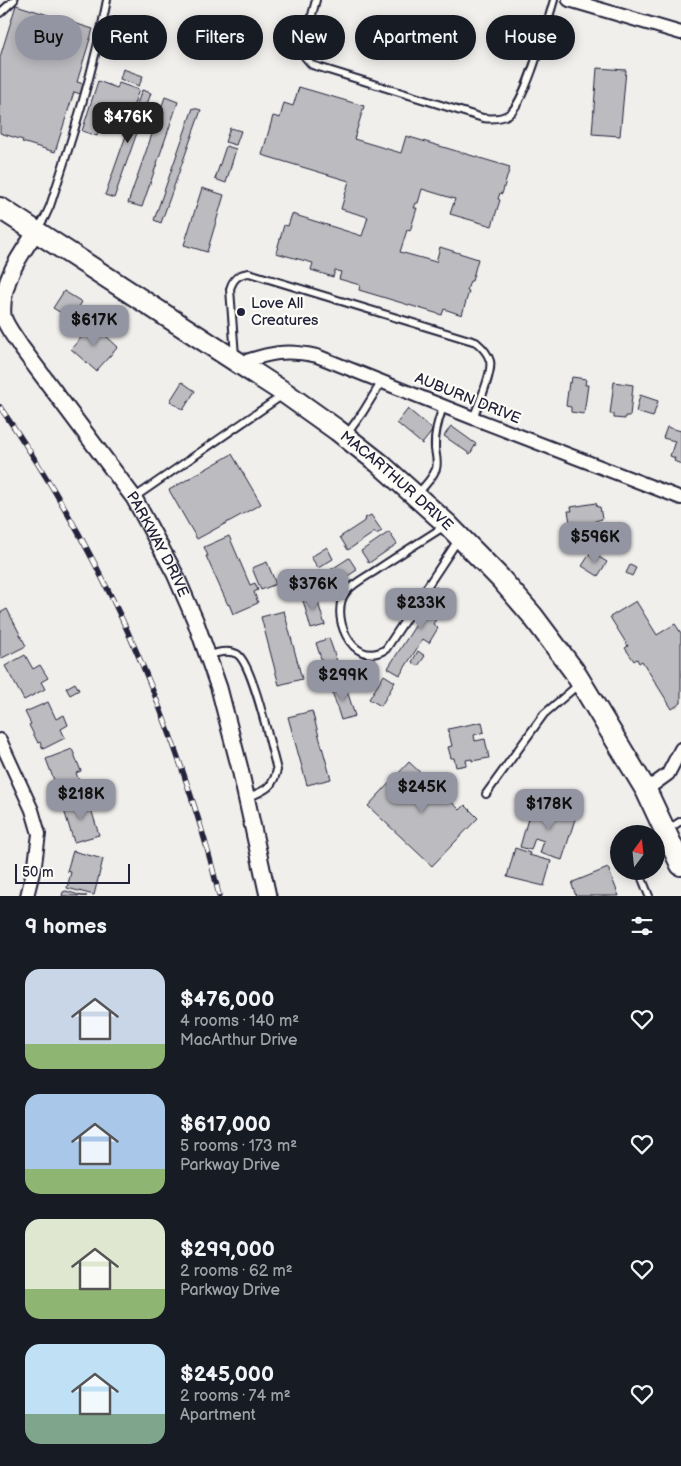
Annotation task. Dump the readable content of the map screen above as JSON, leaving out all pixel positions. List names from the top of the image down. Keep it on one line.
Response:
{"streets":{"main road":["MACARTHUR DRIVE"],"street":["AUBURN DRIVE","PARKWAY DRIVE"]},"crossings":[["AUBURN DRIVE","MACARTHUR DRIVE"],["MACARTHUR DRIVE","PARKWAY DRIVE"]],"places":["Love All Creatures"],"scale_bar":"50 m","north":"top","page":{"chip":["Buy","Rent","Filters","New","Apartment","House"],"price":["$476K","$617K","$596K","$376K","$233K","$299K","$245K","$218K","$178K"],"scale":"50 m","heading":"9 homes","list":[{"name":"$476,000","note":"4 rooms · 140 m² · MacArthur Drive"},{"name":"$617,000","note":"5 rooms · 173 m² · Parkway Drive"},{"name":"$299,000","note":"2 rooms · 62 m² · Parkway Drive"},{"name":"$245,000","note":"2 rooms · 74 m² · Apartment"}]}}
